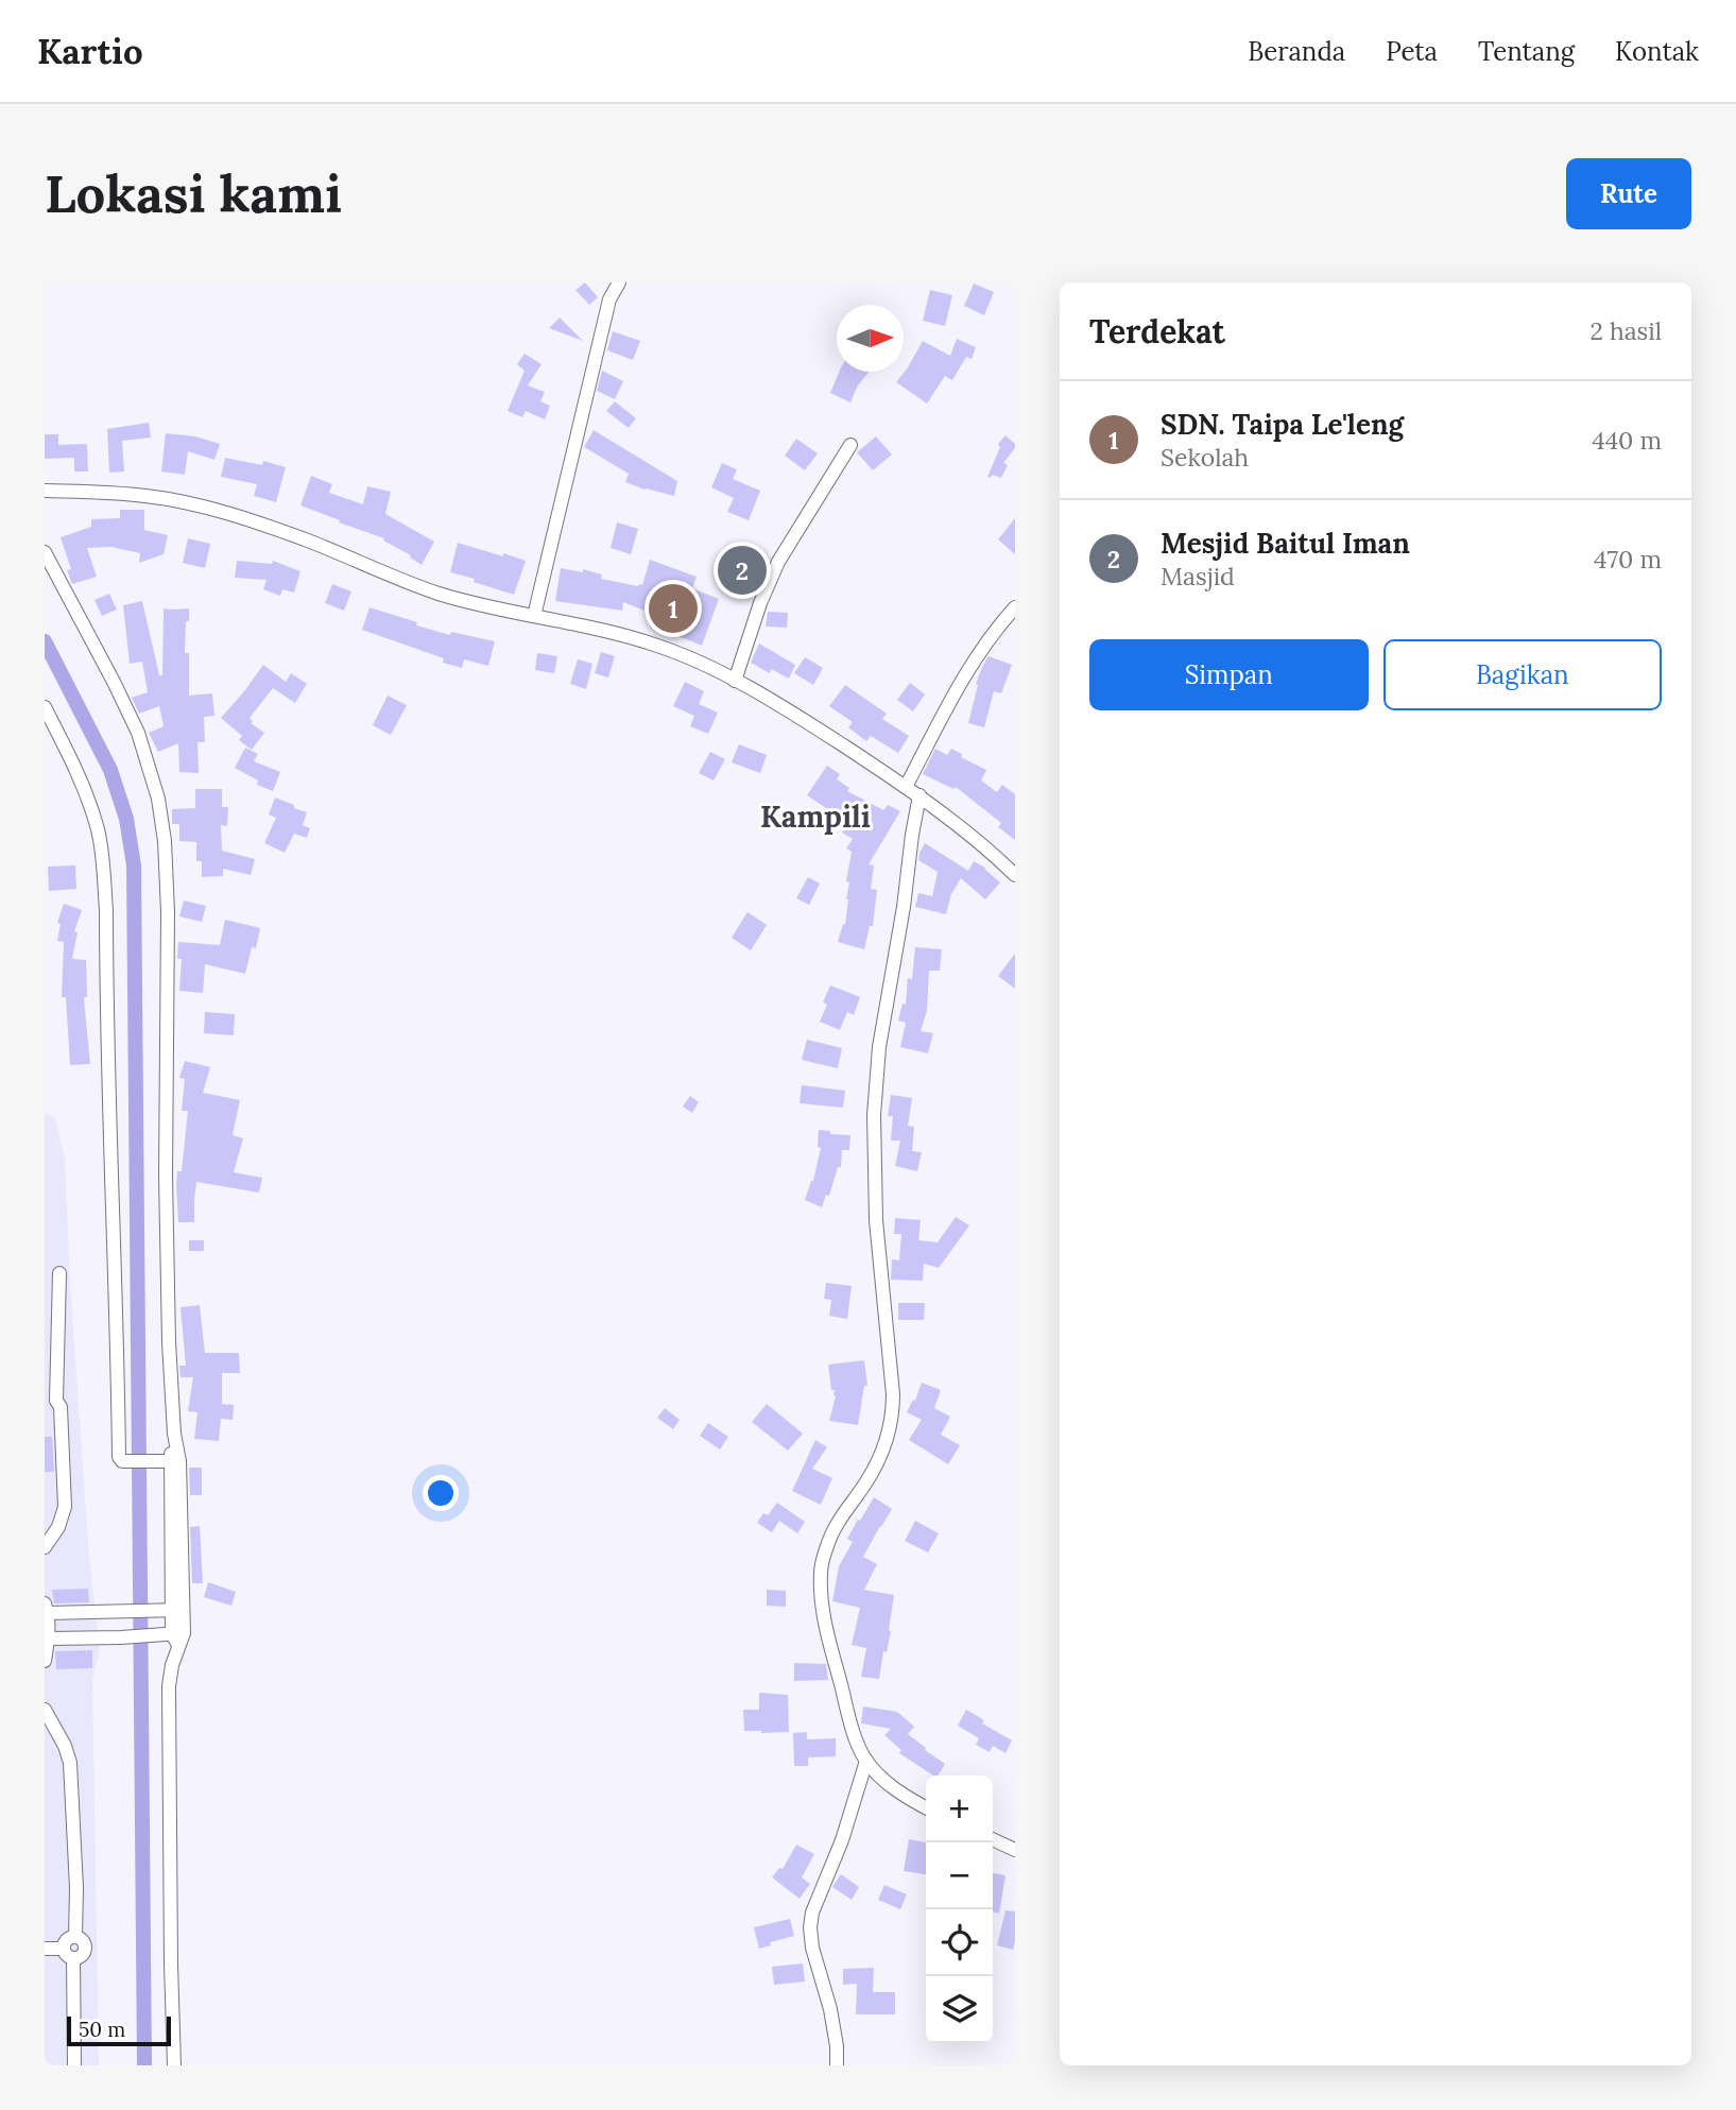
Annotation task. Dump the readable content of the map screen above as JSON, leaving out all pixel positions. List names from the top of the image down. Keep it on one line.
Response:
{"districts":["Kampili"],"scale_bar":"50 m","north":"right","page":{"header":"Kartio","nav":["Beranda","Peta","Tentang","Kontak"],"buttons":["Rute",["Simpan","Bagikan"]],"title":"Lokasi kami","heading":["Terdekat","2 hasil"],"list":[{"mark":"1","name":"SDN. Taipa Le'leng","note":"Sekolah","value":"440 m"},{"mark":"2","name":"Mesjid Baitul Iman","note":"Masjid","value":"470 m"}],"pins":["2","1"],"map_buttons":["+","−"],"scale":"50 m"}}
